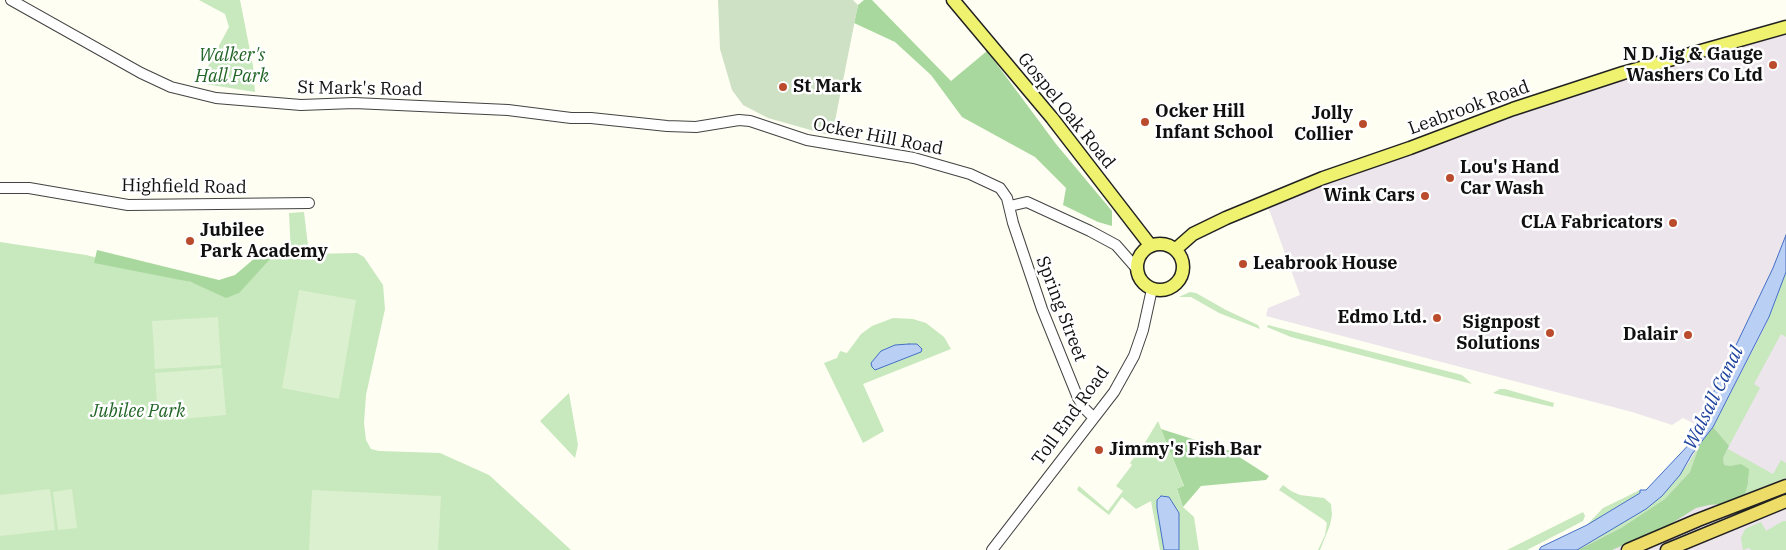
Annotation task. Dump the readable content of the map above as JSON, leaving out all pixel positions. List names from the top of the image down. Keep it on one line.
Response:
{"streets":{"main road":["Leabrook Road","Gospel Oak Road"],"street":["St Mark's Road","Ocker Hill Road","Highfield Road","Spring Street","Toll End Road"]},"crossings":[["St Mark's Road","Ocker Hill Road"],["Leabrook Road","Gospel Oak Road"],["Leabrook Road","Toll End Road"],["Gospel Oak Road","Toll End Road"],["Ocker Hill Road","Spring Street"],["Spring Street","Toll End Road"]],"water":["Walsall Canal"],"parks":["Walker's Hall Park","Jubilee Park"],"places":["N D Jig & Gauge Washers Co Ltd","St Mark","Ocker Hill Infant School","Jolly Collier","Lou's Hand Car Wash","Wink Cars","CLA Fabricators","Jubilee Park Academy","Leabrook House","Edmo Ltd.","Signpost Solutions","Dalair","Jimmy's Fish Bar"]}
